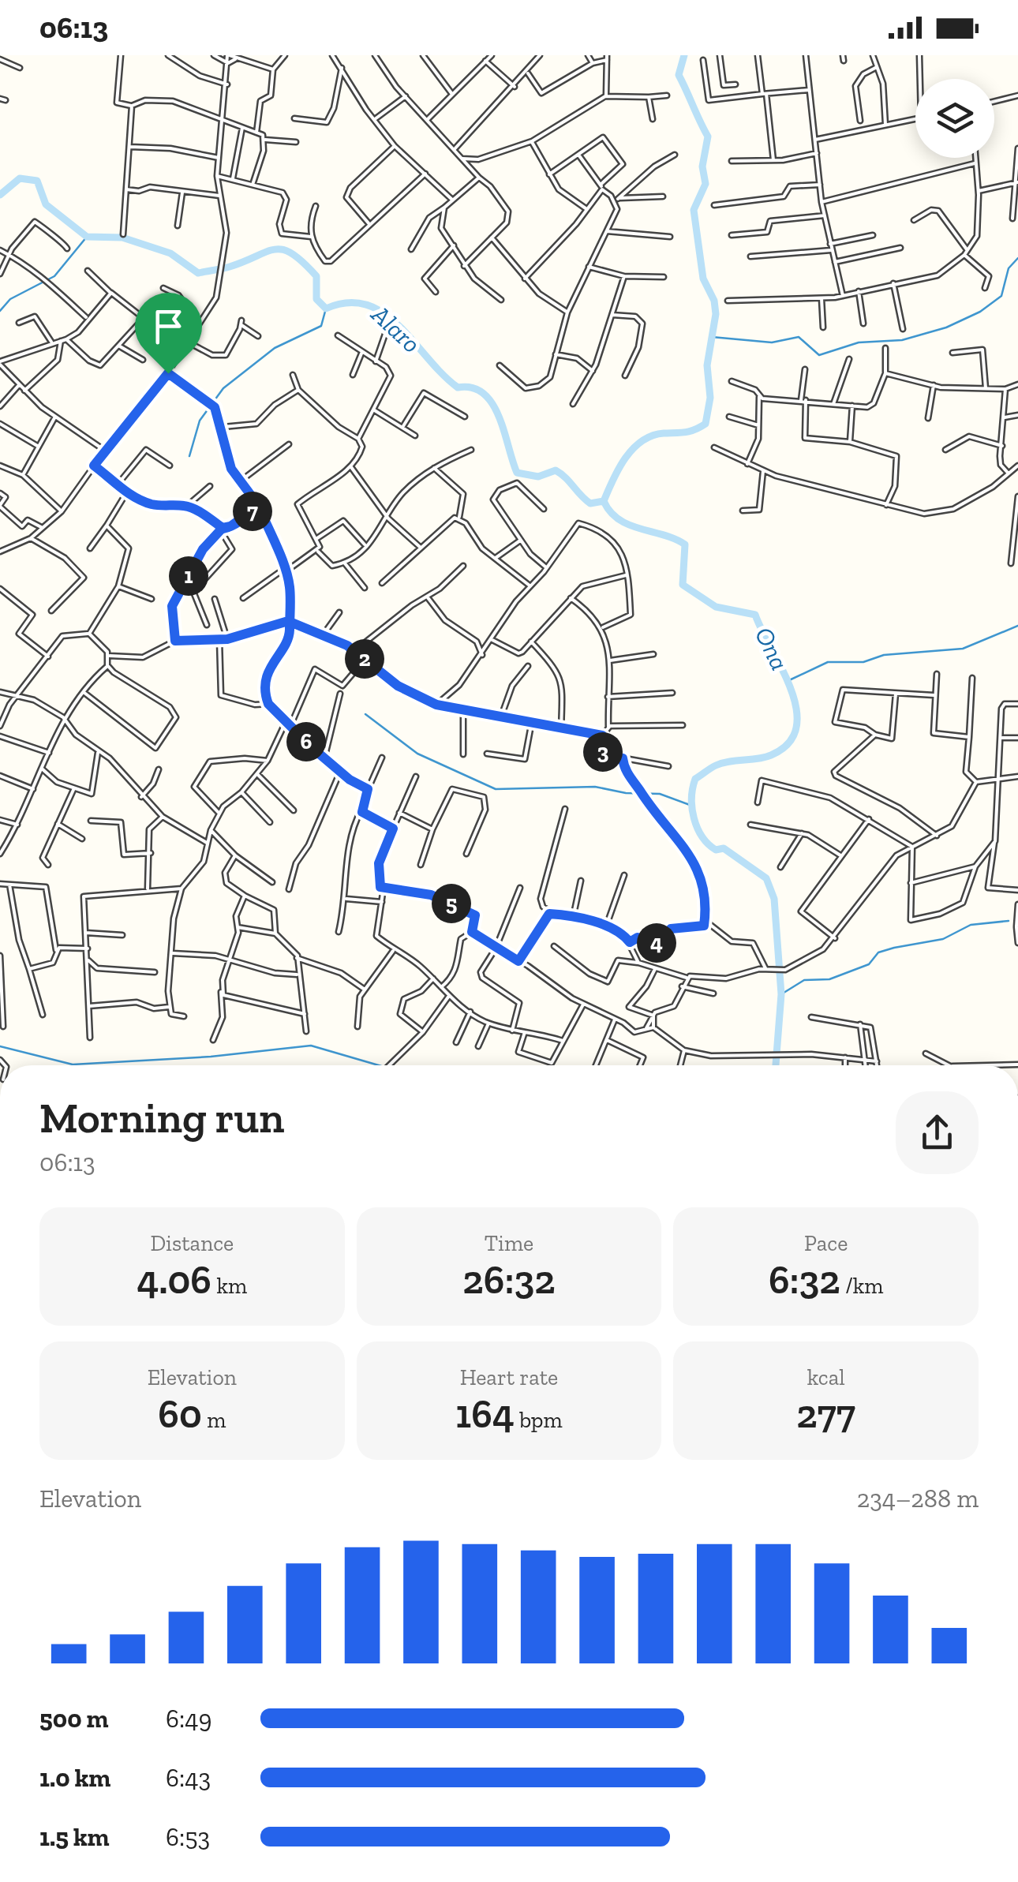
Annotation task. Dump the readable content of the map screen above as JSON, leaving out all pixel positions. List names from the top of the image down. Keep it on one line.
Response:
{"water":["Alaro","Ona"],"page":{"status":"06:13","pins":["7","1","2","6","3","5","4"],"heading":["Morning run","06:13"],"stats":[["Distance","4.06 km"],["Time","26:32"],["Pace","6:32 /km"],["Elevation","60 m"],["Heart rate","164 bpm"],["kcal","277"]],"chart":["Elevation","234–288 m"],"list":[{"name":"500 m","note":"6:49"},{"name":"1.0 km","note":"6:43"},{"name":"1.5 km","note":"6:53"}]}}
